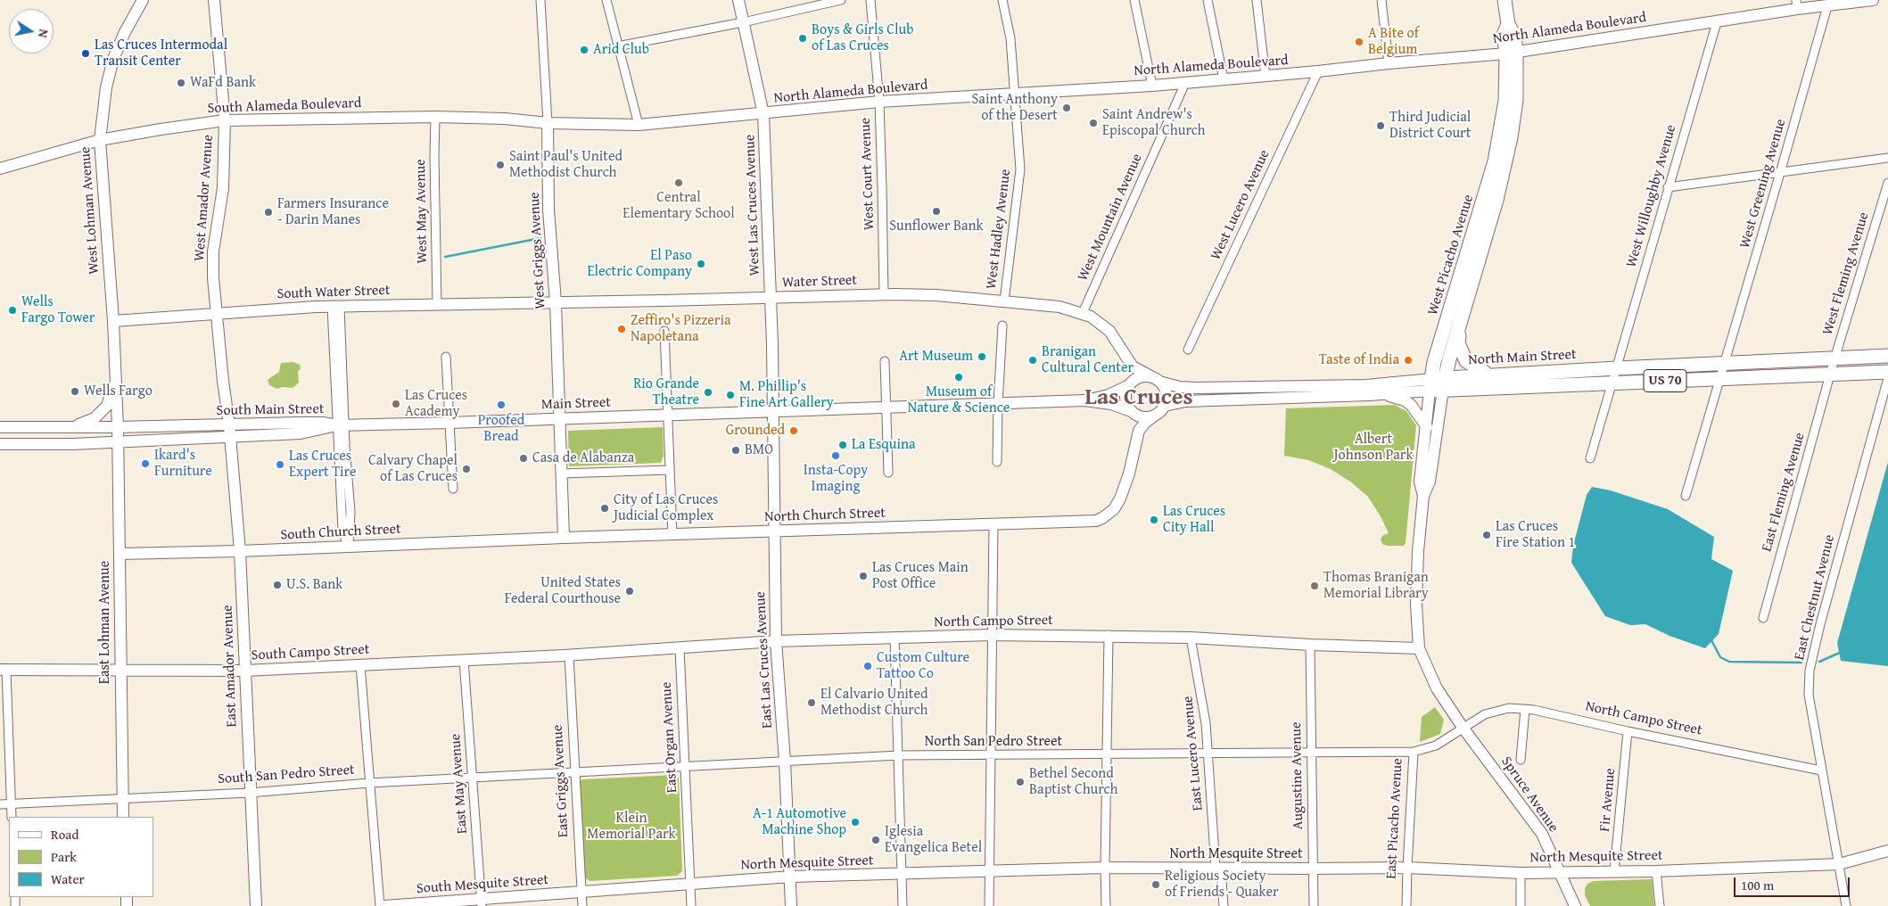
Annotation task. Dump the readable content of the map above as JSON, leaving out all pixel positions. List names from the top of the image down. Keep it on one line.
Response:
{"streets":{"main road":["West Picacho Avenue","North Main Street","US 70"],"street":["North Alameda Boulevard","South Alameda Boulevard","West Court Avenue","West Greening Avenue","West Willoughby Avenue","West Amador Avenue","West Las Cruces Avenue","West Lucero Avenue","West Lohman Avenue","West May Avenue","West Mountain Avenue","West Hadley Avenue","West Griggs Avenue","West Fleming Avenue","Water Street","South Water Street","Main Street","South Main Street","East Fleming Avenue","North Church Street","South Church Street","East Chestnut Avenue","North Campo Street","East Lohman Avenue","South Campo Street","East Las Cruces Avenue","East Amador Avenue","East Organ Avenue","North San Pedro Street","East Lucero Avenue","South San Pedro Street","Augustine Avenue","East Griggs Avenue","East May Avenue","Spruce Avenue","Fir Avenue","East Picacho Avenue","North Mesquite Street","South Mesquite Street"]},"crossings":[["North Alameda Boulevard","South Alameda Boulevard"],["North Alameda Boulevard","West Court Avenue"],["North Alameda Boulevard","West Greening Avenue"],["North Alameda Boulevard","West Willoughby Avenue"],["North Alameda Boulevard","West Las Cruces Avenue"],["North Alameda Boulevard","West Lucero Avenue"],["North Alameda Boulevard","West Mountain Avenue"],["North Alameda Boulevard","West Hadley Avenue"],["North Alameda Boulevard","West Griggs Avenue"],["North Alameda Boulevard","West Picacho Avenue"],["South Alameda Boulevard","West Amador Avenue"],["South Alameda Boulevard","West Lohman Avenue"],["South Alameda Boulevard","West May Avenue"],["South Alameda Boulevard","West Griggs Avenue"],["West Court Avenue","Water Street"],["West Greening Avenue","North Main Street"],["West Willoughby Avenue","North Main Street"],["West Amador Avenue","South Water Street"],["West Amador Avenue","South Main Street"],["West Amador Avenue","East Amador Avenue"],["West Las Cruces Avenue","Water Street"],["West Las Cruces Avenue","Main Street"],["West Las Cruces Avenue","East Las Cruces Avenue"],["West Lohman Avenue","South Water Street"],["West Lohman Avenue","South Main Street"],["West Lohman Avenue","East Lohman Avenue"],["West May Avenue","South Water Street"],["West Mountain Avenue","Water Street"],["West Hadley Avenue","Water Street"],["West Griggs Avenue","Water Street"],["West Griggs Avenue","South Water Street"],["West Griggs Avenue","Main Street"],["West Picacho Avenue","North Main Street"],["West Fleming Avenue","North Main Street"],["West Fleming Avenue","East Fleming Avenue"],["Water Street","South Water Street"],["Water Street","North Main Street"],["Water Street","Main Street"],["Water Street","North Church Street"],["North Main Street","Main Street"],["North Main Street","East Fleming Avenue"],["North Main Street","North Church Street"],["Main Street","South Main Street"],["Main Street","North Church Street"],["Main Street","East Las Cruces Avenue"],["South Main Street","East Lohman Avenue"],["South Main Street","East Amador Avenue"],["North Church Street","South Church Street"],["North Church Street","East Las Cruces Avenue"],["South Church Street","East Lohman Avenue"],["South Church Street","East Amador Avenue"],["East Chestnut Avenue","North Campo Street"],["East Chestnut Avenue","North Mesquite Street"],["North Campo Street","South Campo Street"],["North Campo Street","East Las Cruces Avenue"],["North Campo Street","East Organ Avenue"],["North Campo Street","East Lucero Avenue"],["North Campo Street","Augustine Avenue"],["North Campo Street","East Griggs Avenue"],["North Campo Street","Spruce Avenue"],["North Campo Street","Fir Avenue"],["North Campo Street","East Picacho Avenue"],["East Lohman Avenue","South Campo Street"],["East Lohman Avenue","South San Pedro Street"],["South Campo Street","East Amador Avenue"],["South Campo Street","East Griggs Avenue"],["South Campo Street","East May Avenue"],["East Las Cruces Avenue","North San Pedro Street"],["East Las Cruces Avenue","North Mesquite Street"],["East Amador Avenue","South San Pedro Street"],["East Organ Avenue","North San Pedro Street"],["East Organ Avenue","North Mesquite Street"],["North San Pedro Street","East Lucero Avenue"],["North San Pedro Street","South San Pedro Street"],["North San Pedro Street","Augustine Avenue"],["North San Pedro Street","East Griggs Avenue"],["North San Pedro Street","East Picacho Avenue"],["East Lucero Avenue","North Mesquite Street"],["South San Pedro Street","East Griggs Avenue"],["South San Pedro Street","East May Avenue"],["Augustine Avenue","North Mesquite Street"],["East Griggs Avenue","North Mesquite Street"],["East Griggs Avenue","South Mesquite Street"],["East May Avenue","South Mesquite Street"],["Spruce Avenue","East Picacho Avenue"],["Spruce Avenue","North Mesquite Street"],["Fir Avenue","North Mesquite Street"],["East Picacho Avenue","North Mesquite Street"],["North Mesquite Street","South Mesquite Street"]],"districts":["Las Cruces"],"parks":["Albert Johnson Park","Klein Memorial Park"],"places":["Boys & Girls Club of Las Cruces","A Bite of Belgium","Arid Club","Las Cruces Intermodal Transit Center","WaFd Bank","Saint Anthony of the Desert","Saint Andrew's Episcopal Church","Third Judicial District Court","Saint Paul's United Methodist Church","Central Elementary School","Sunflower Bank","Farmers Insurance - Darin Manes","El Paso Electric Company","Wells Fargo Tower","Zeffiro's Pizzeria Napoletana","Art Museum","Branigan Cultural Center","Taste of India","Museum of Nature & Science","Wells Fargo","Rio Grande Theatre","M. Phillip's Fine Art Gallery","Las Cruces Academy","Proofed Bread","Grounded","La Esquina","BMO","Insta-Copy Imaging","Casa de Alabanza","Ikard's Furniture","Las Cruces Expert Tire","Calvary Chapel of Las Cruces","City of Las Cruces Judicial Complex","Las Cruces City Hall","Las Cruces Fire Station 1","Las Cruces Main Post Office","U.S. Bank","Thomas Branigan Memorial Library","United States Federal Courthouse","Custom Culture Tattoo Co","El Calvario United Methodist Church","Bethel Second Baptist Church","A-1 Automotive Machine Shop","Iglesia Evangelica Betel","Religious Society of Friends - Quaker"],"legend":["Road","Park","Water"],"scale_bar":"100 m","north":"right"}
